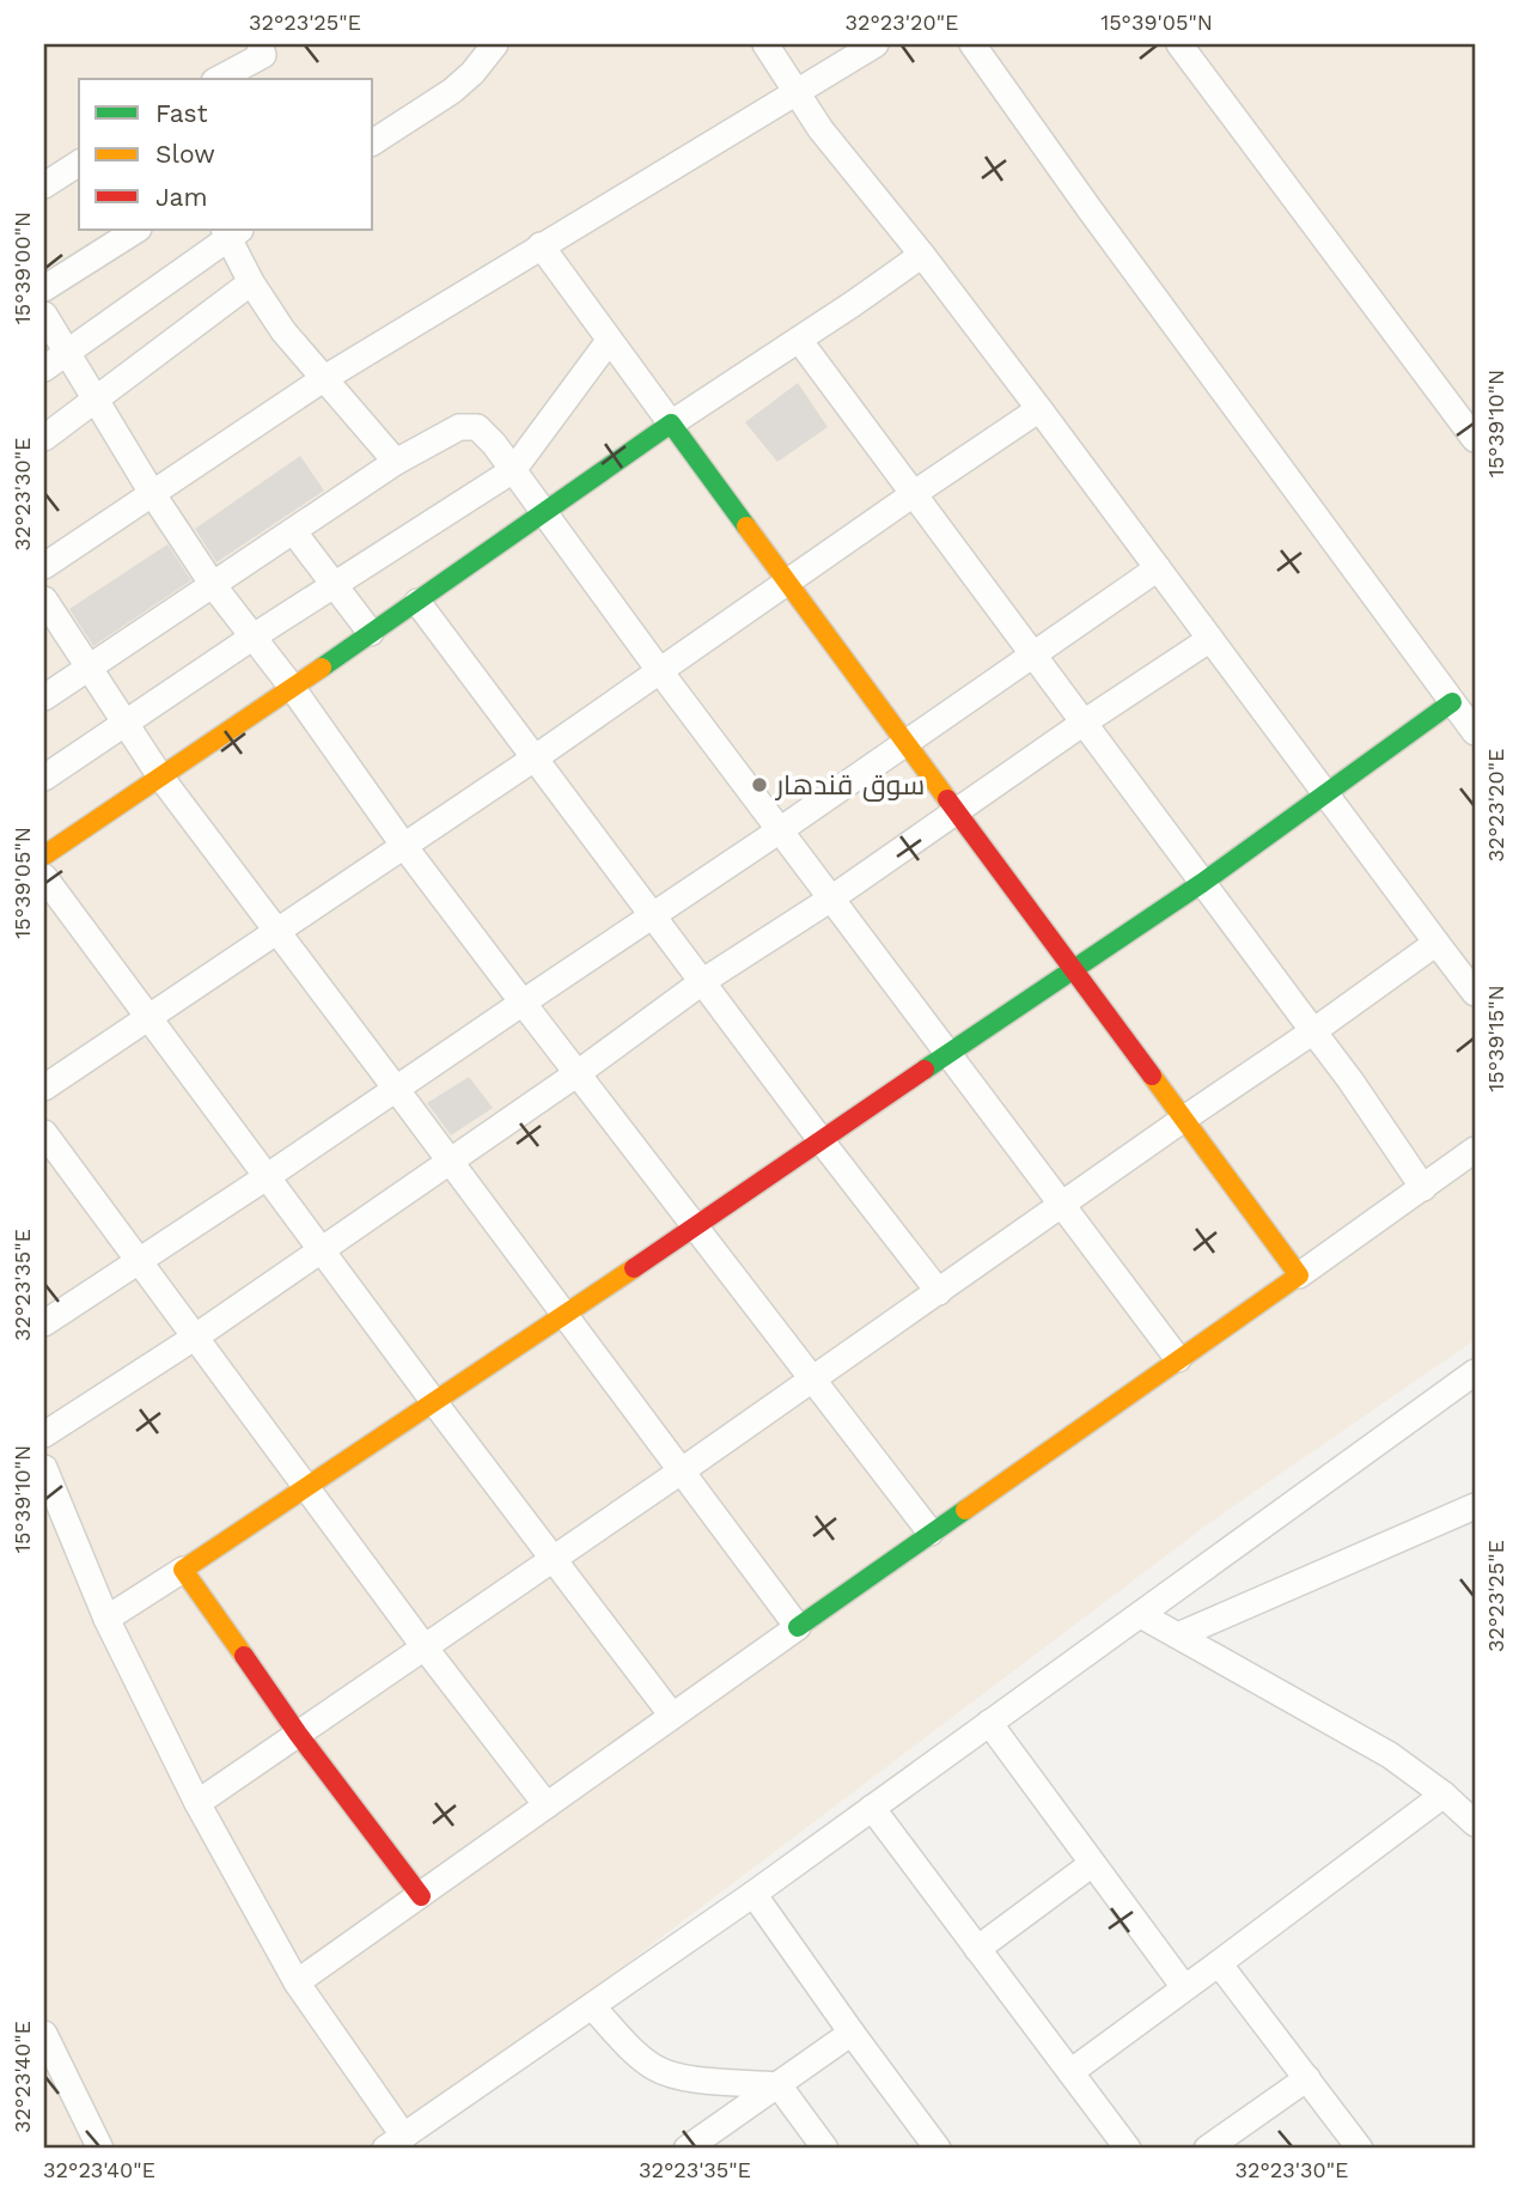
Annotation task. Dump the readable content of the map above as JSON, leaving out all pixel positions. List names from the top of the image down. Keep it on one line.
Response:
{"places":["سوق قندهار"],"legend":["Fast","Slow","Jam"],"coordinates":["32°23'25\"E","32°23'20\"E","15°39'05\"N","15°39'00\"N","15°39'10\"N","32°23'30\"E","15°39'15\"N","32°23'35\"E","32°23'40\"E"]}
